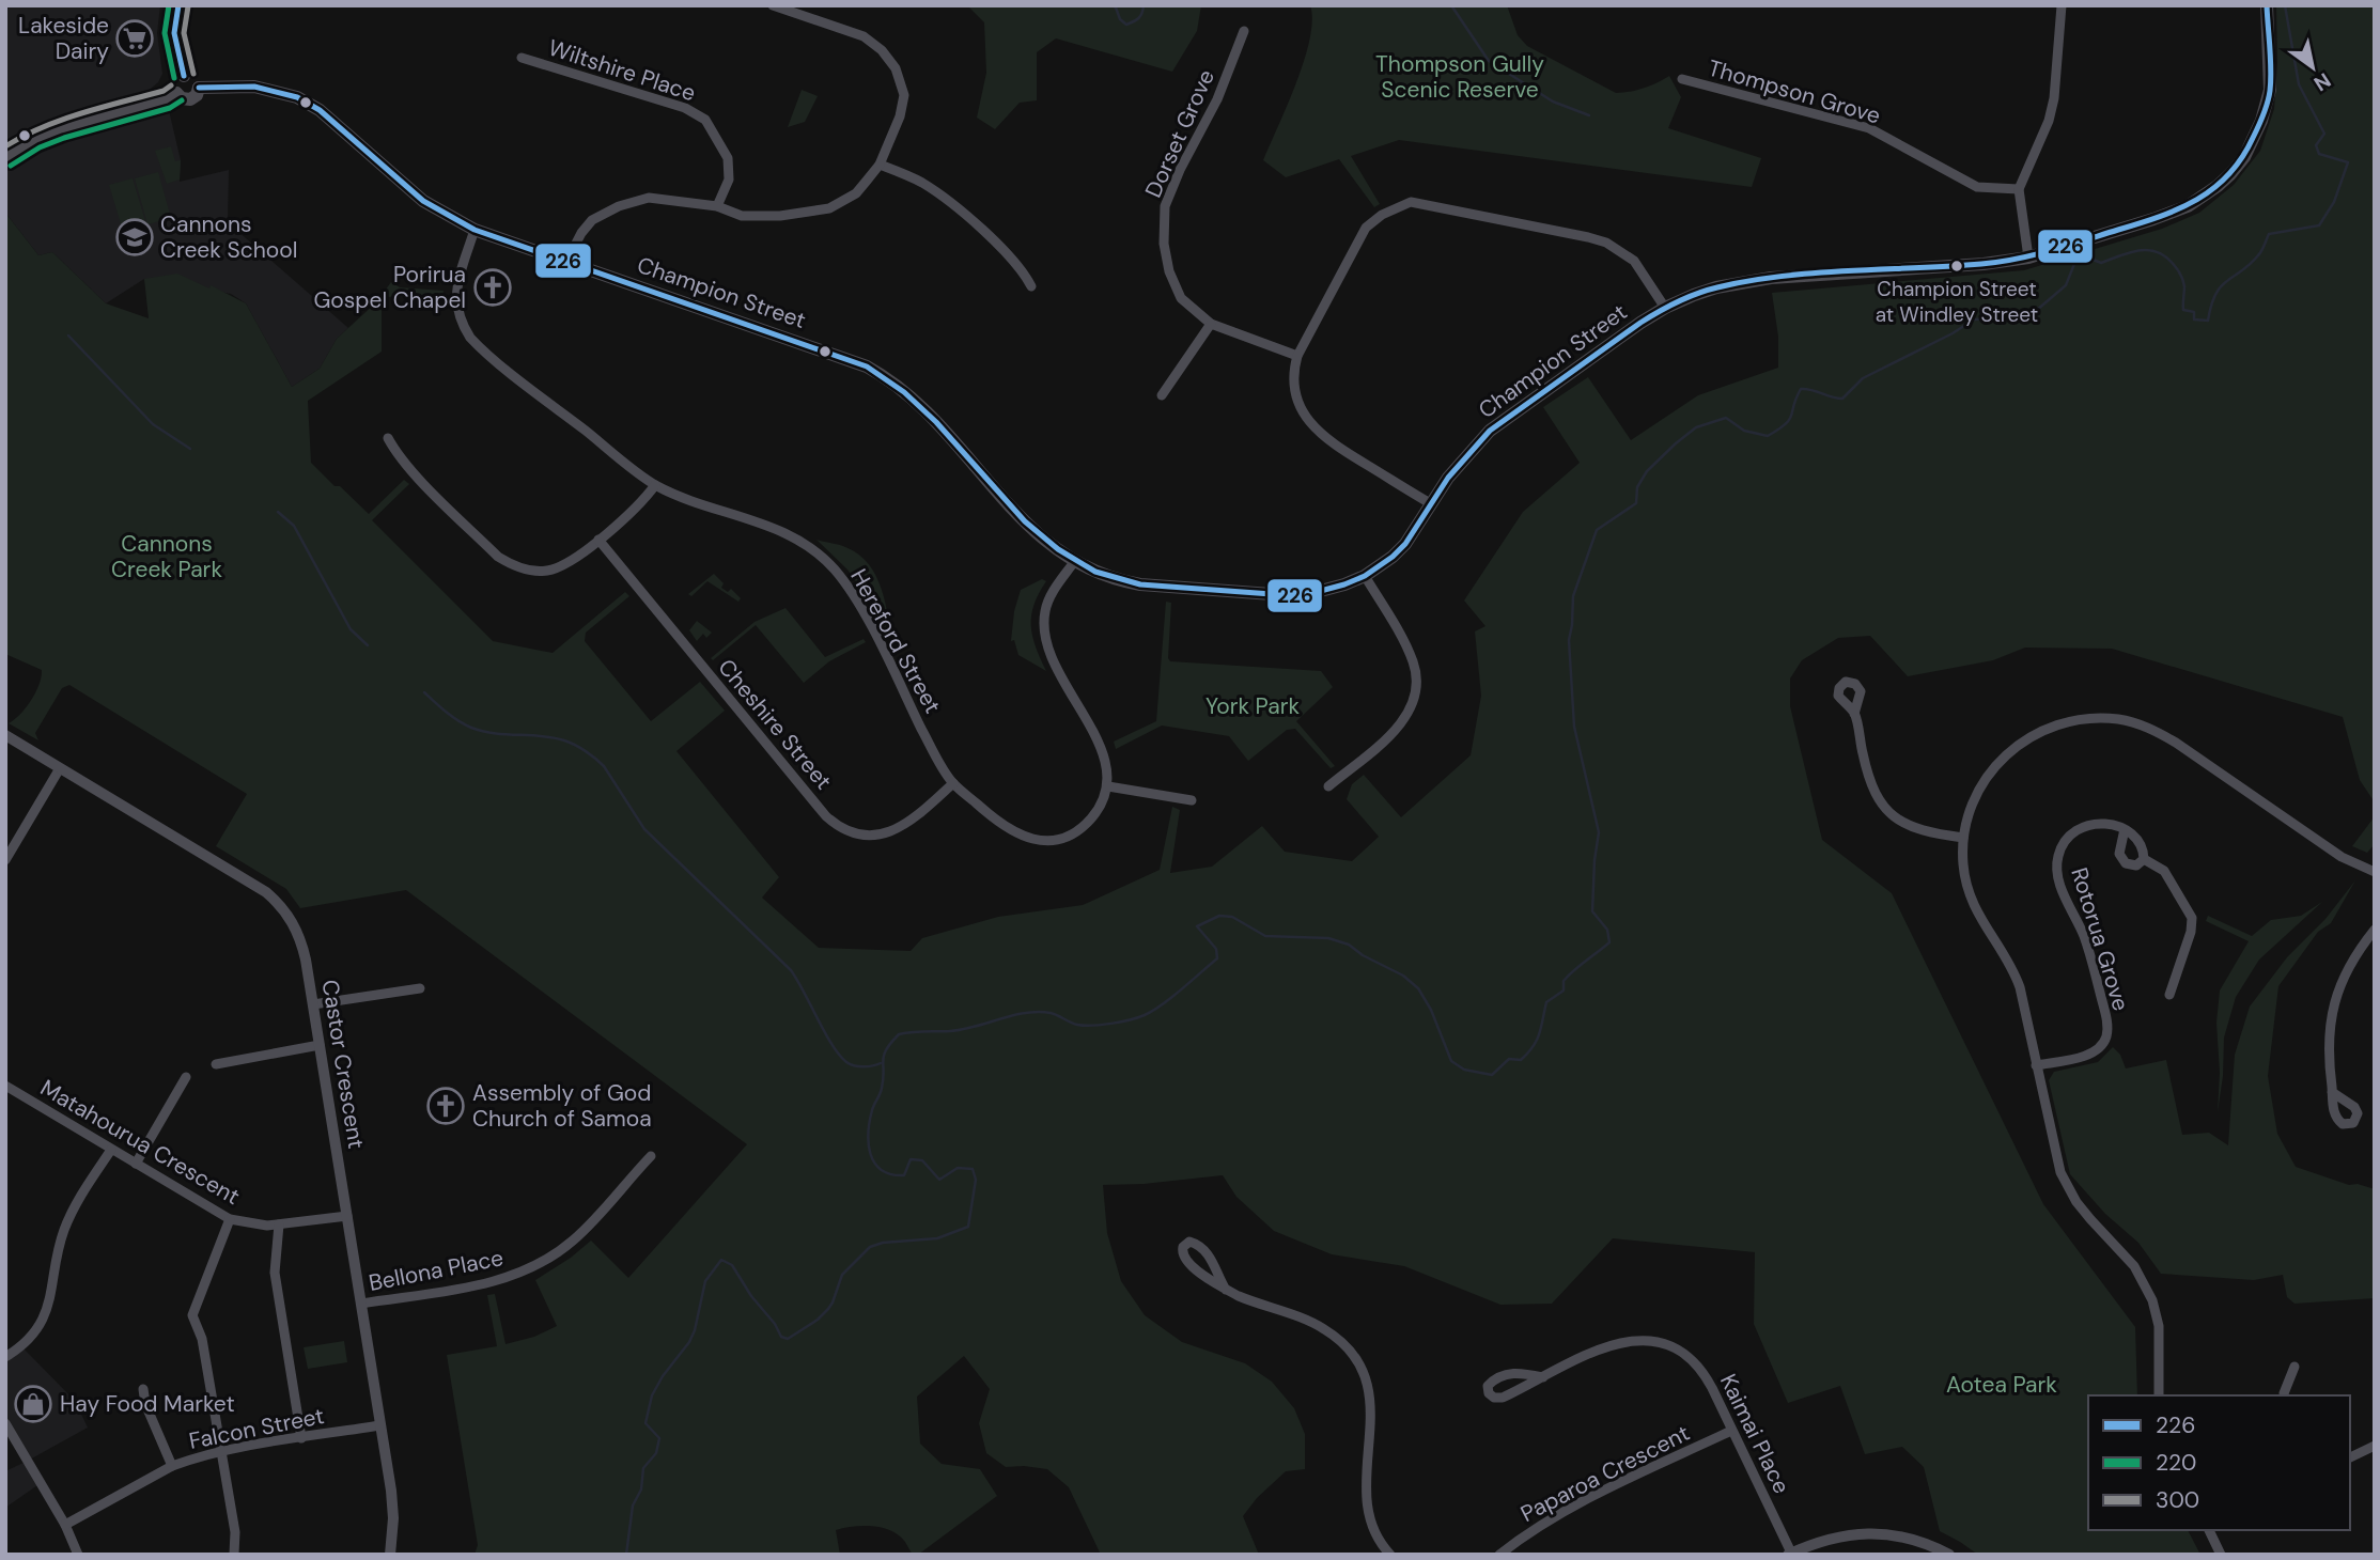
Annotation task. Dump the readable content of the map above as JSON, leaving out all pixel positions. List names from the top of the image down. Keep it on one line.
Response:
{"streets":{"main road":["Champion Street"],"street":["Wiltshire Place","Thompson Grove","Dorset Grove","Hereford Street","Cheshire Street","Rotorua Grove","Castor Crescent","Matahourua Crescent","Bellona Place","Falcon Street","Kaimai Place","Paparoa Crescent"]},"crossings":[["Champion Street","Hereford Street"],["Hereford Street","Cheshire Street"],["Castor Crescent","Matahourua Crescent"],["Castor Crescent","Bellona Place"],["Castor Crescent","Falcon Street"],["Kaimai Place","Paparoa Crescent"]],"parks":["Thompson Gully Scenic Reserve","Cannons Creek Park","York Park","Aotea Park"],"places":{"supermarket":["Lakeside Dairy"],"school or university":["Cannons Creek School"],"other":["Champion Street at Windley Street"],"church":["Porirua Gospel Chapel","Assembly of God Church of Samoa"],"shop":["Hay Food Market"]},"lines":["transit line 226","transit line 220","transit line 300"],"legend":["226","220","300"],"north":"bottom right"}
